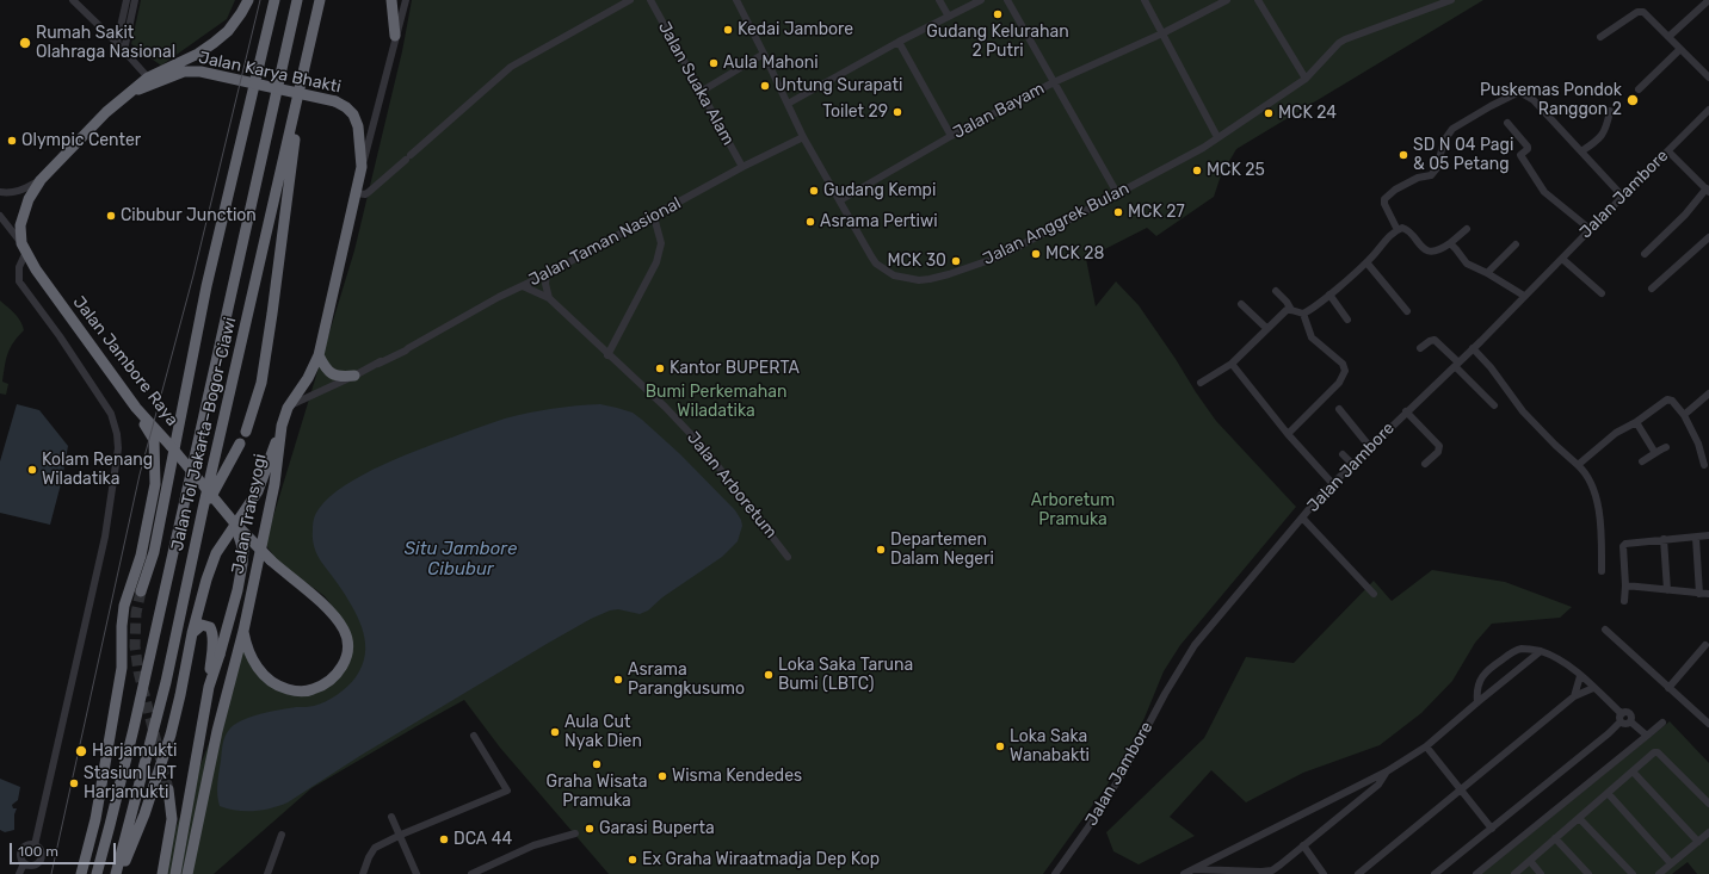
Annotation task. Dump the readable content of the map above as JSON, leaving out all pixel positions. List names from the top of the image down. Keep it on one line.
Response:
{"streets":{"highway":["Jalan Karya Bhakti","Jalan Jambore Raya","Jalan Tol Jakarta–Bogor–Ciawi","Jalan Transyogi"],"street":["Jalan Suaka Alam","Jalan Bayam","Jalan Jambore","Jalan Anggrek Bulan","Jalan Taman Nasional","Jalan Arboretum"]},"crossings":[["Jalan Karya Bhakti","Jalan Jambore Raya"],["Jalan Karya Bhakti","Jalan Transyogi"],["Jalan Suaka Alam","Jalan Taman Nasional"],["Jalan Bayam","Jalan Anggrek Bulan"],["Jalan Anggrek Bulan","Jalan Taman Nasional"],["Jalan Taman Nasional","Jalan Arboretum"],["Jalan Taman Nasional","Jalan Transyogi"],["Jalan Jambore Raya","Jalan Transyogi"]],"water":["Situ Jambore Cibubur"],"parks":["Bumi Perkemahan Wiladatika","Arboretum Pramuka"],"places":["Gudang Kelurahan 2 Putri","Kedai Jambore","Rumah Sakit Olahraga Nasional","Aula Mahoni","Untung Surapati","Puskemas Pondok Ranggon 2","Toilet 29","MCK 24","Olympic Center","SD N 04 Pagi & 05 Petang","MCK 25","Gudang Kempi","MCK 27","Cibubur Junction","Asrama Pertiwi","MCK 28","MCK 30","Kantor BUPERTA","Kolam Renang Wiladatika","Departemen Dalam Negeri","Loka Saka Taruna Bumi (LBTC)","Asrama Parangkusumo","Aula Cut Nyak Dien","Loka Saka Wanabakti","Harjamukti","Graha Wisata Pramuka","Wisma Kendedes","Stasiun LRT Harjamukti","Garasi Buperta","DCA 44","Ex Graha Wiraatmadja Dep Kop"],"scale_bar":"100 m"}
